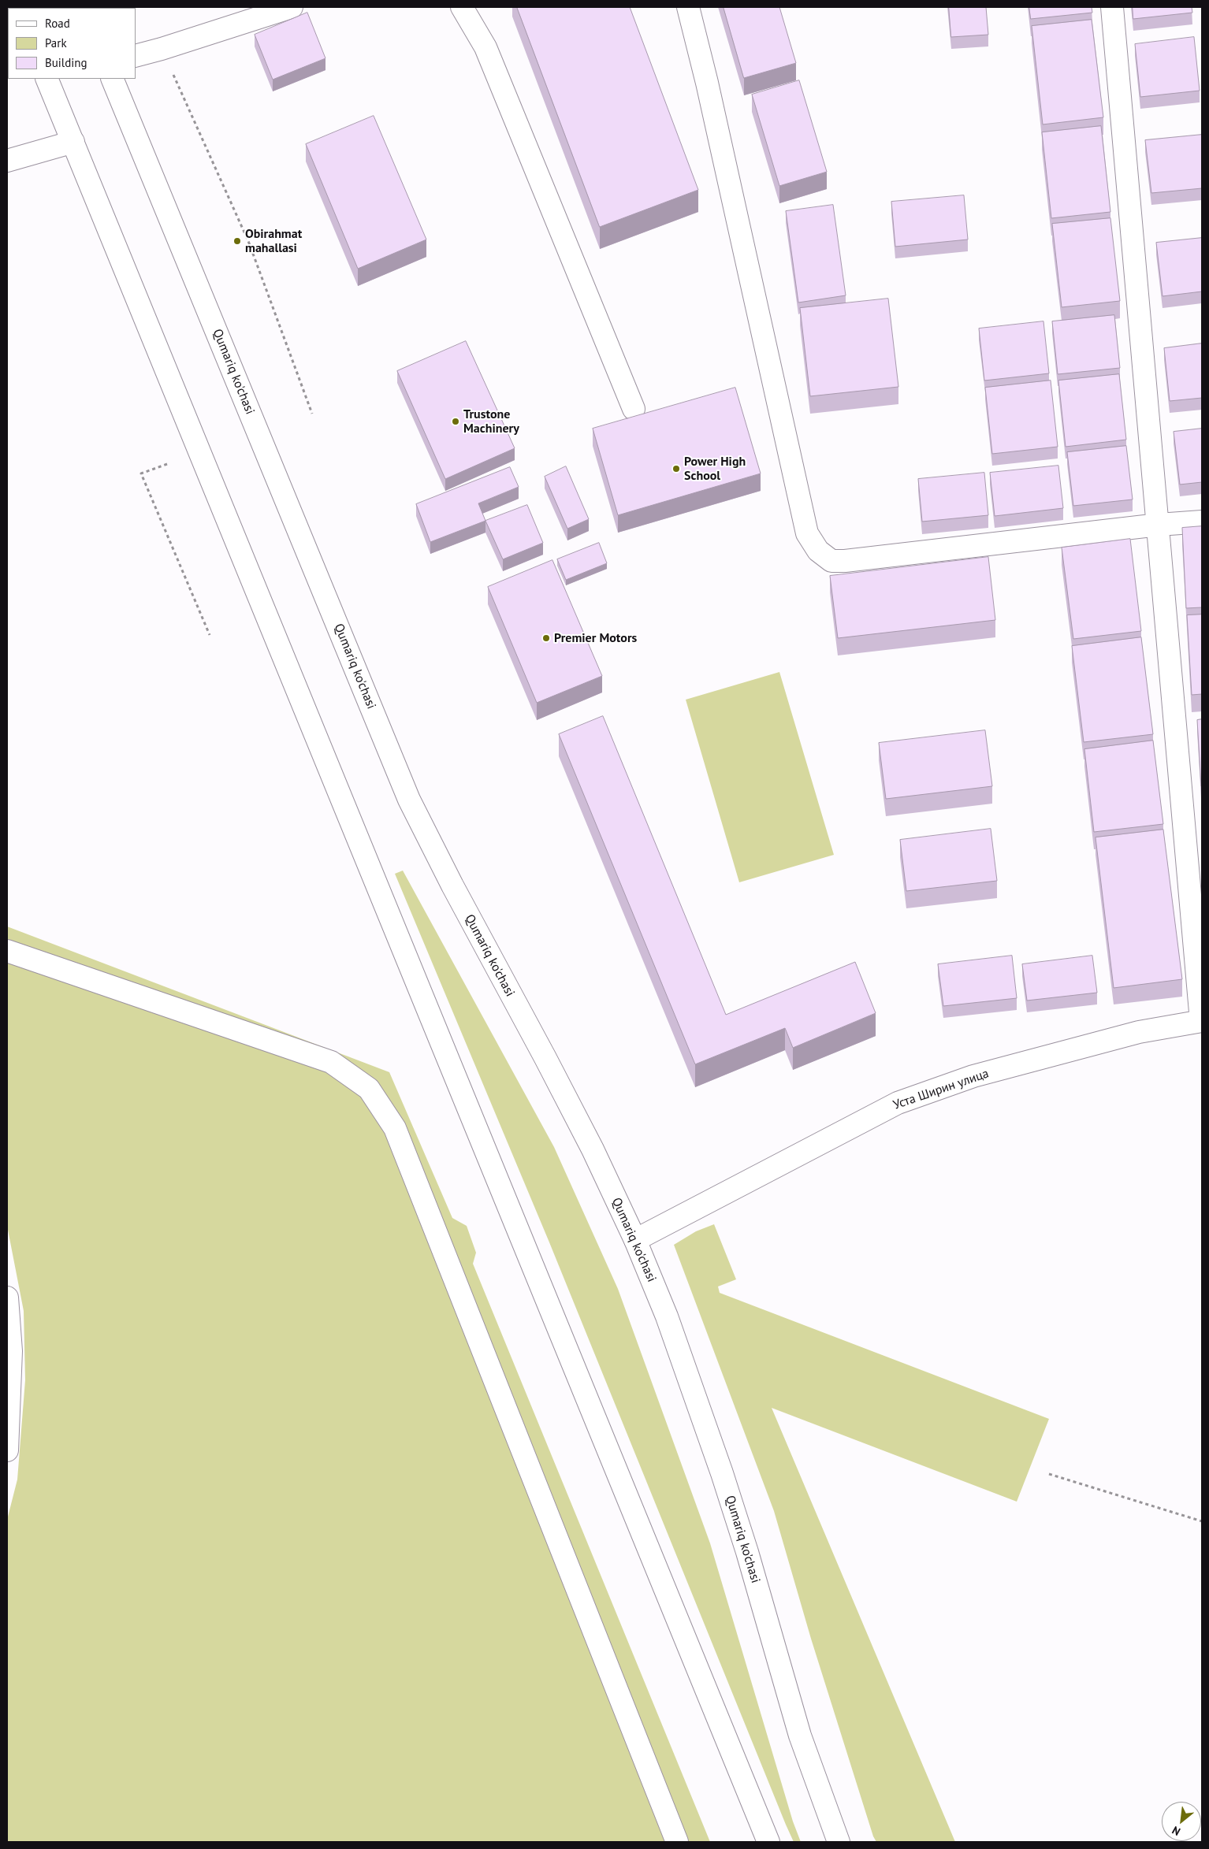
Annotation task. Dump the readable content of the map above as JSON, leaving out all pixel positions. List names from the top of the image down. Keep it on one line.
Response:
{"streets":{"main road":["Qumariq ko'chasi","Уста Ширин улица"]},"crossings":[["Qumariq ko'chasi","Уста Ширин улица"]],"places":["Obirahmat mahallasi","Trustone Machinery","Power High School","Premier Motors"],"legend":["Road","Park","Building"],"north":"bottom left"}
